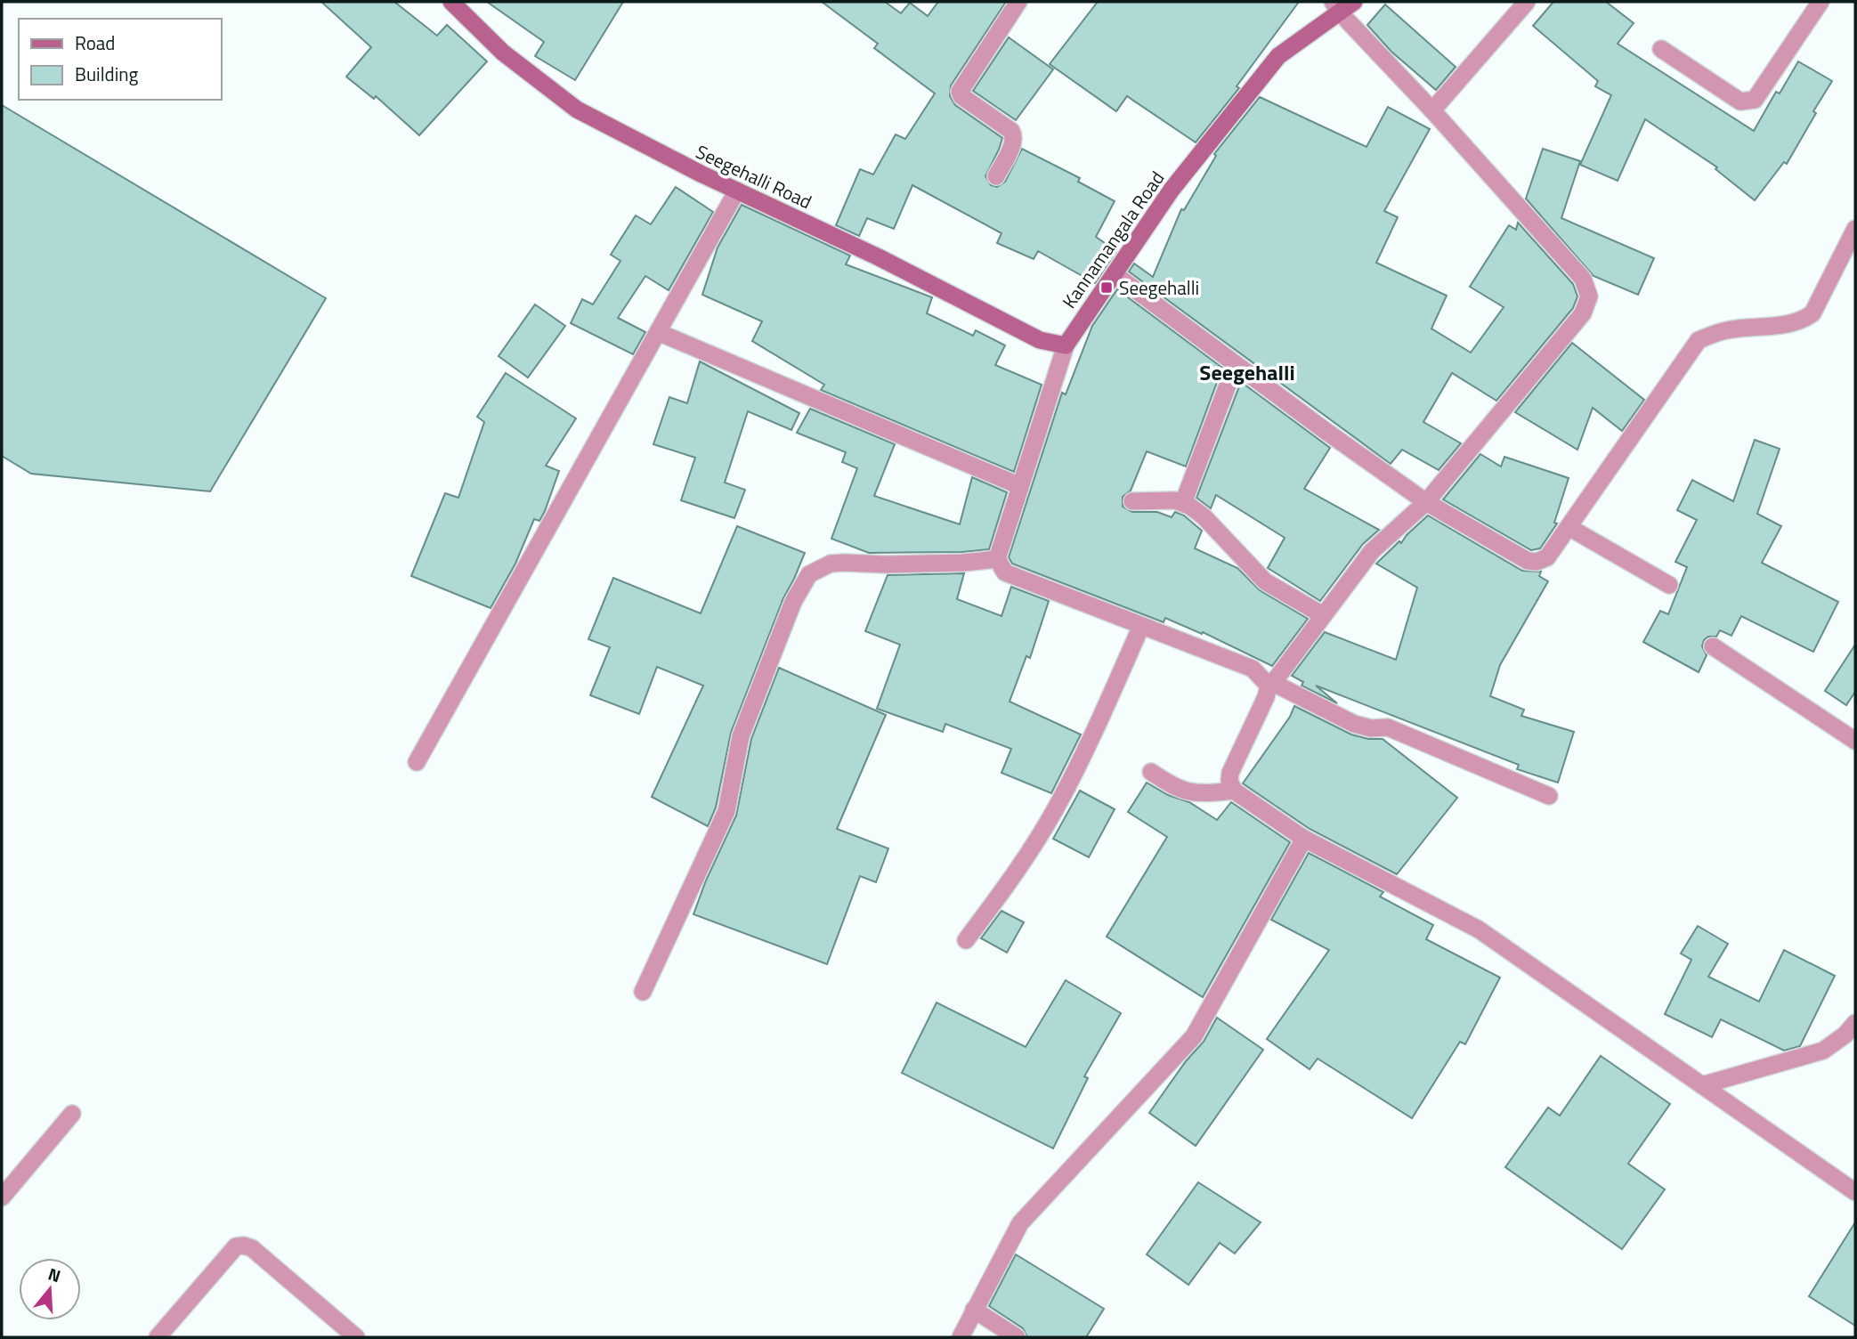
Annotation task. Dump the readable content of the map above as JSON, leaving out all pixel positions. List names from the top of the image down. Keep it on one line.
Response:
{"streets":{"main road":["Seegehalli Road","Kannamangala Road"]},"crossings":[["Seegehalli Road","Kannamangala Road"]],"districts":["Seegehalli"],"places":{"transit":["Seegehalli"]},"legend":["Road","Building"],"north":"top"}
